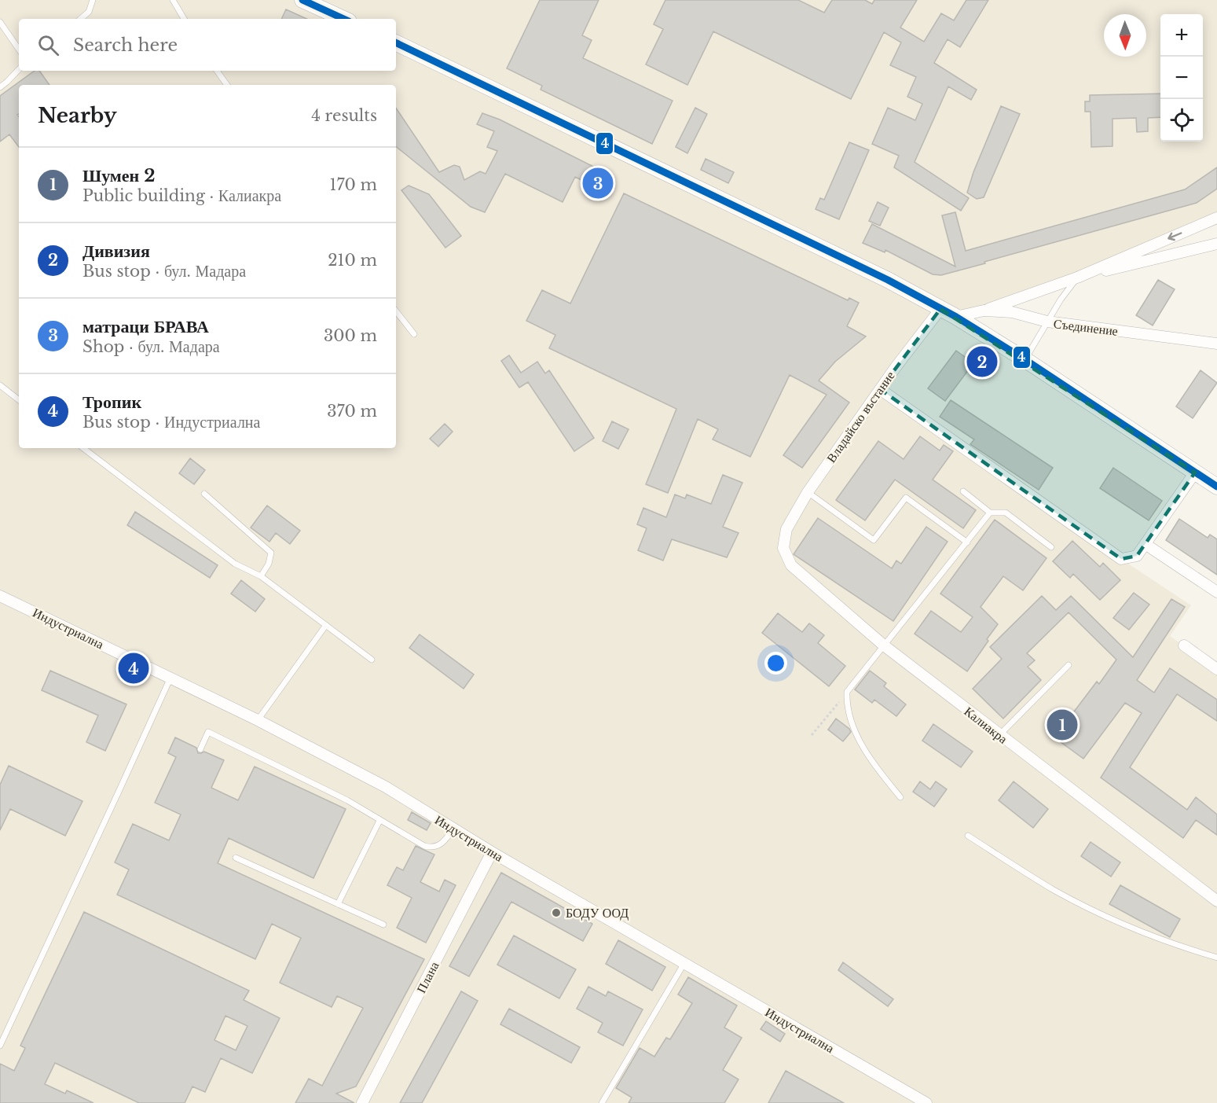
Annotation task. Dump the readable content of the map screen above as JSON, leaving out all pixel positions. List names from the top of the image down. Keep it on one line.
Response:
{"streets":{"street":["Съединение","Владайско въстание","Индустриална","Калиакра","Плана"]},"crossings":[["Владайско въстание","Калиакра"],["Индустриална","Плана"]],"places":["БОДУ ООД"],"lines":["transit line 4"],"north":"bottom","page":{"map_buttons":["+","−"],"search":"Search here","heading":["Nearby","4 results"],"list":[{"mark":"1","name":"Шумен 2","note":"Public building · Калиакра","value":"170 m"},{"mark":"2","name":"Дивизия","note":"Bus stop · бул. Мадара","value":"210 m"},{"mark":"3","name":"матраци БРАВА","note":"Shop · бул. Мадара","value":"300 m"},{"mark":"4","name":"Тропик","note":"Bus stop · Индустриална","value":"370 m"}],"pins":["3","2","4","1"]}}
